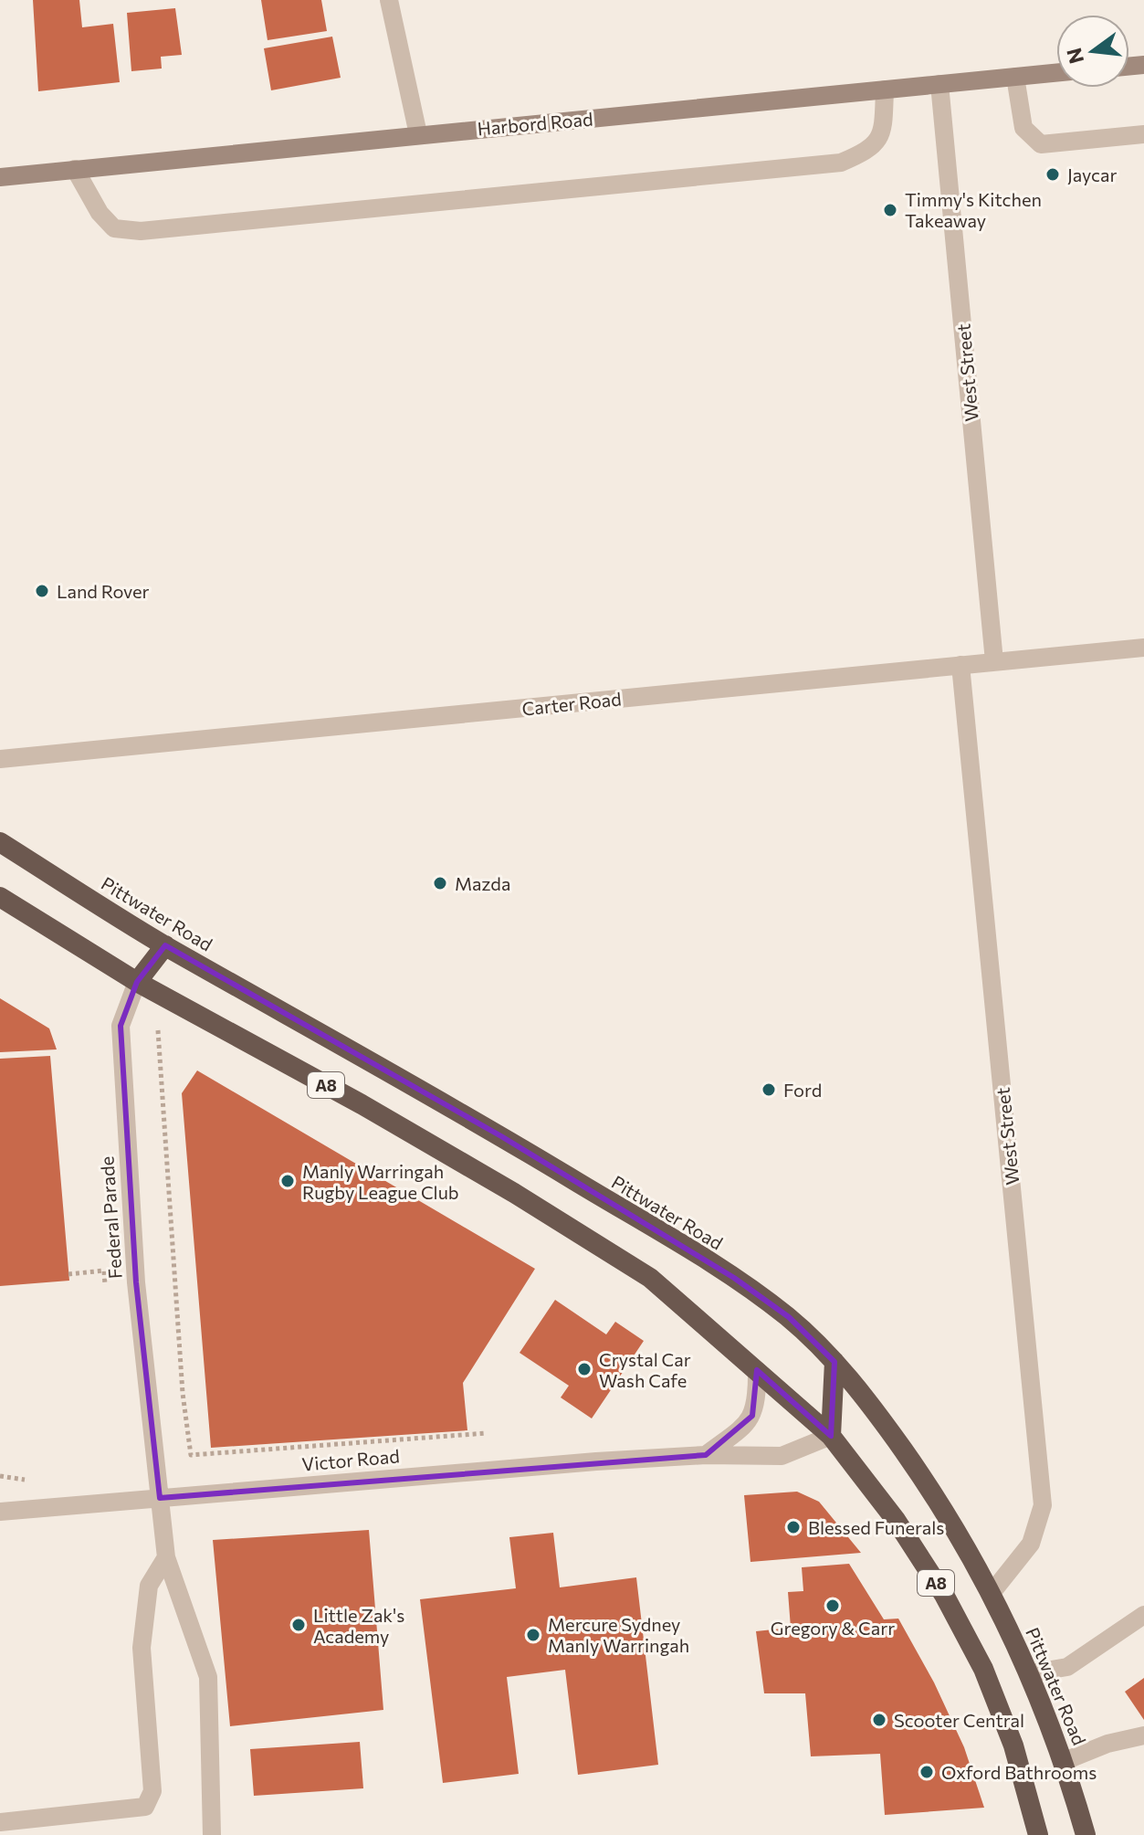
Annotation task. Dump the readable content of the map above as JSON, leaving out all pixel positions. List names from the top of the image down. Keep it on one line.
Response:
{"streets":{"highway":["Pittwater Road","A8","Federal Parade"],"main road":["Harbord Road"],"street":["West Street","Carter Road","Victor Road"]},"crossings":[["Harbord Road","West Street"],["West Street","Carter Road"],["West Street","Pittwater Road"],["Pittwater Road","Federal Parade"],["A8","Federal Parade"],["A8","Victor Road"],["Federal Parade","Victor Road"]],"places":["Jaycar","Timmy's Kitchen Takeaway","Land Rover","Mazda","Ford","Manly Warringah Rugby League Club","Crystal Car Wash Cafe","Blessed Funerals","Gregory & Carr","Little Zak's Academy","Mercure Sydney Manly Warringah","Scooter Central","Oxford Bathrooms"],"north":"left"}
